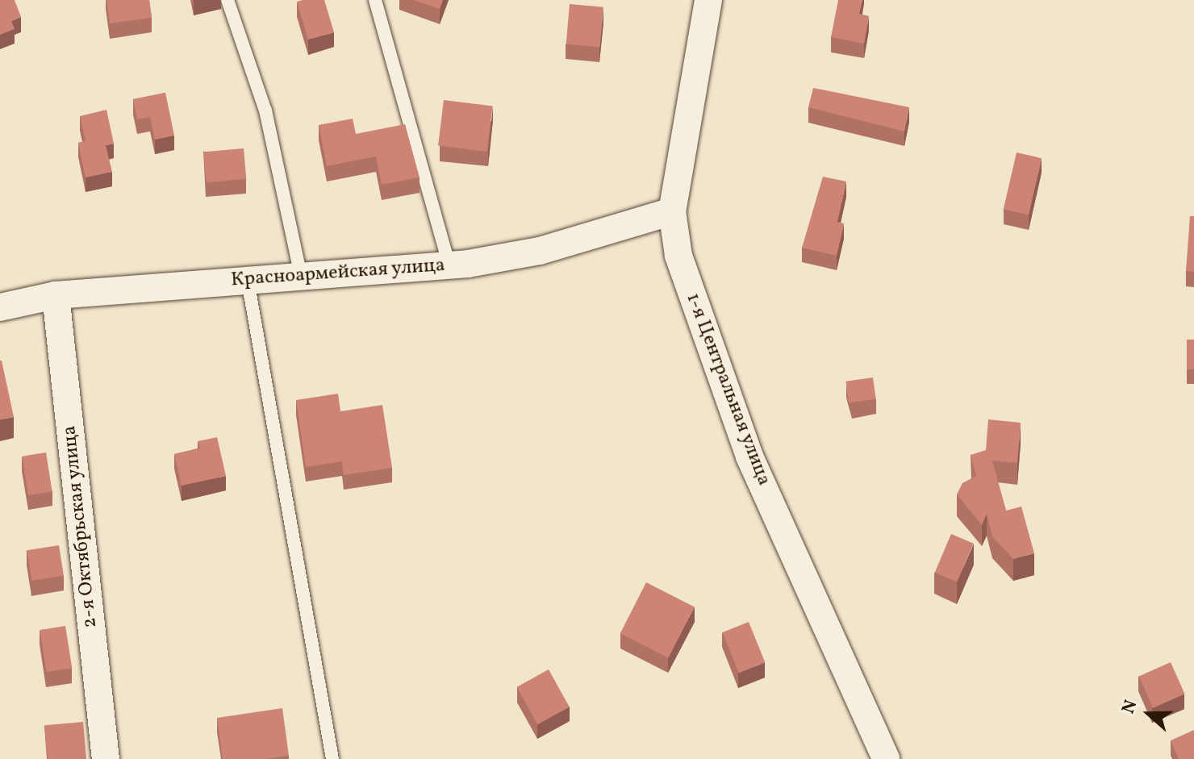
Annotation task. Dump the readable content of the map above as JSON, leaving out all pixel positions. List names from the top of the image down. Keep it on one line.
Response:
{"streets":{"street":["Красноармейская улица","1-я Центральная улица","2-я Октябрьская улица"]},"crossings":[["Красноармейская улица","1-я Центральная улица"],["Красноармейская улица","2-я Октябрьская улица"]],"north":"left"}
